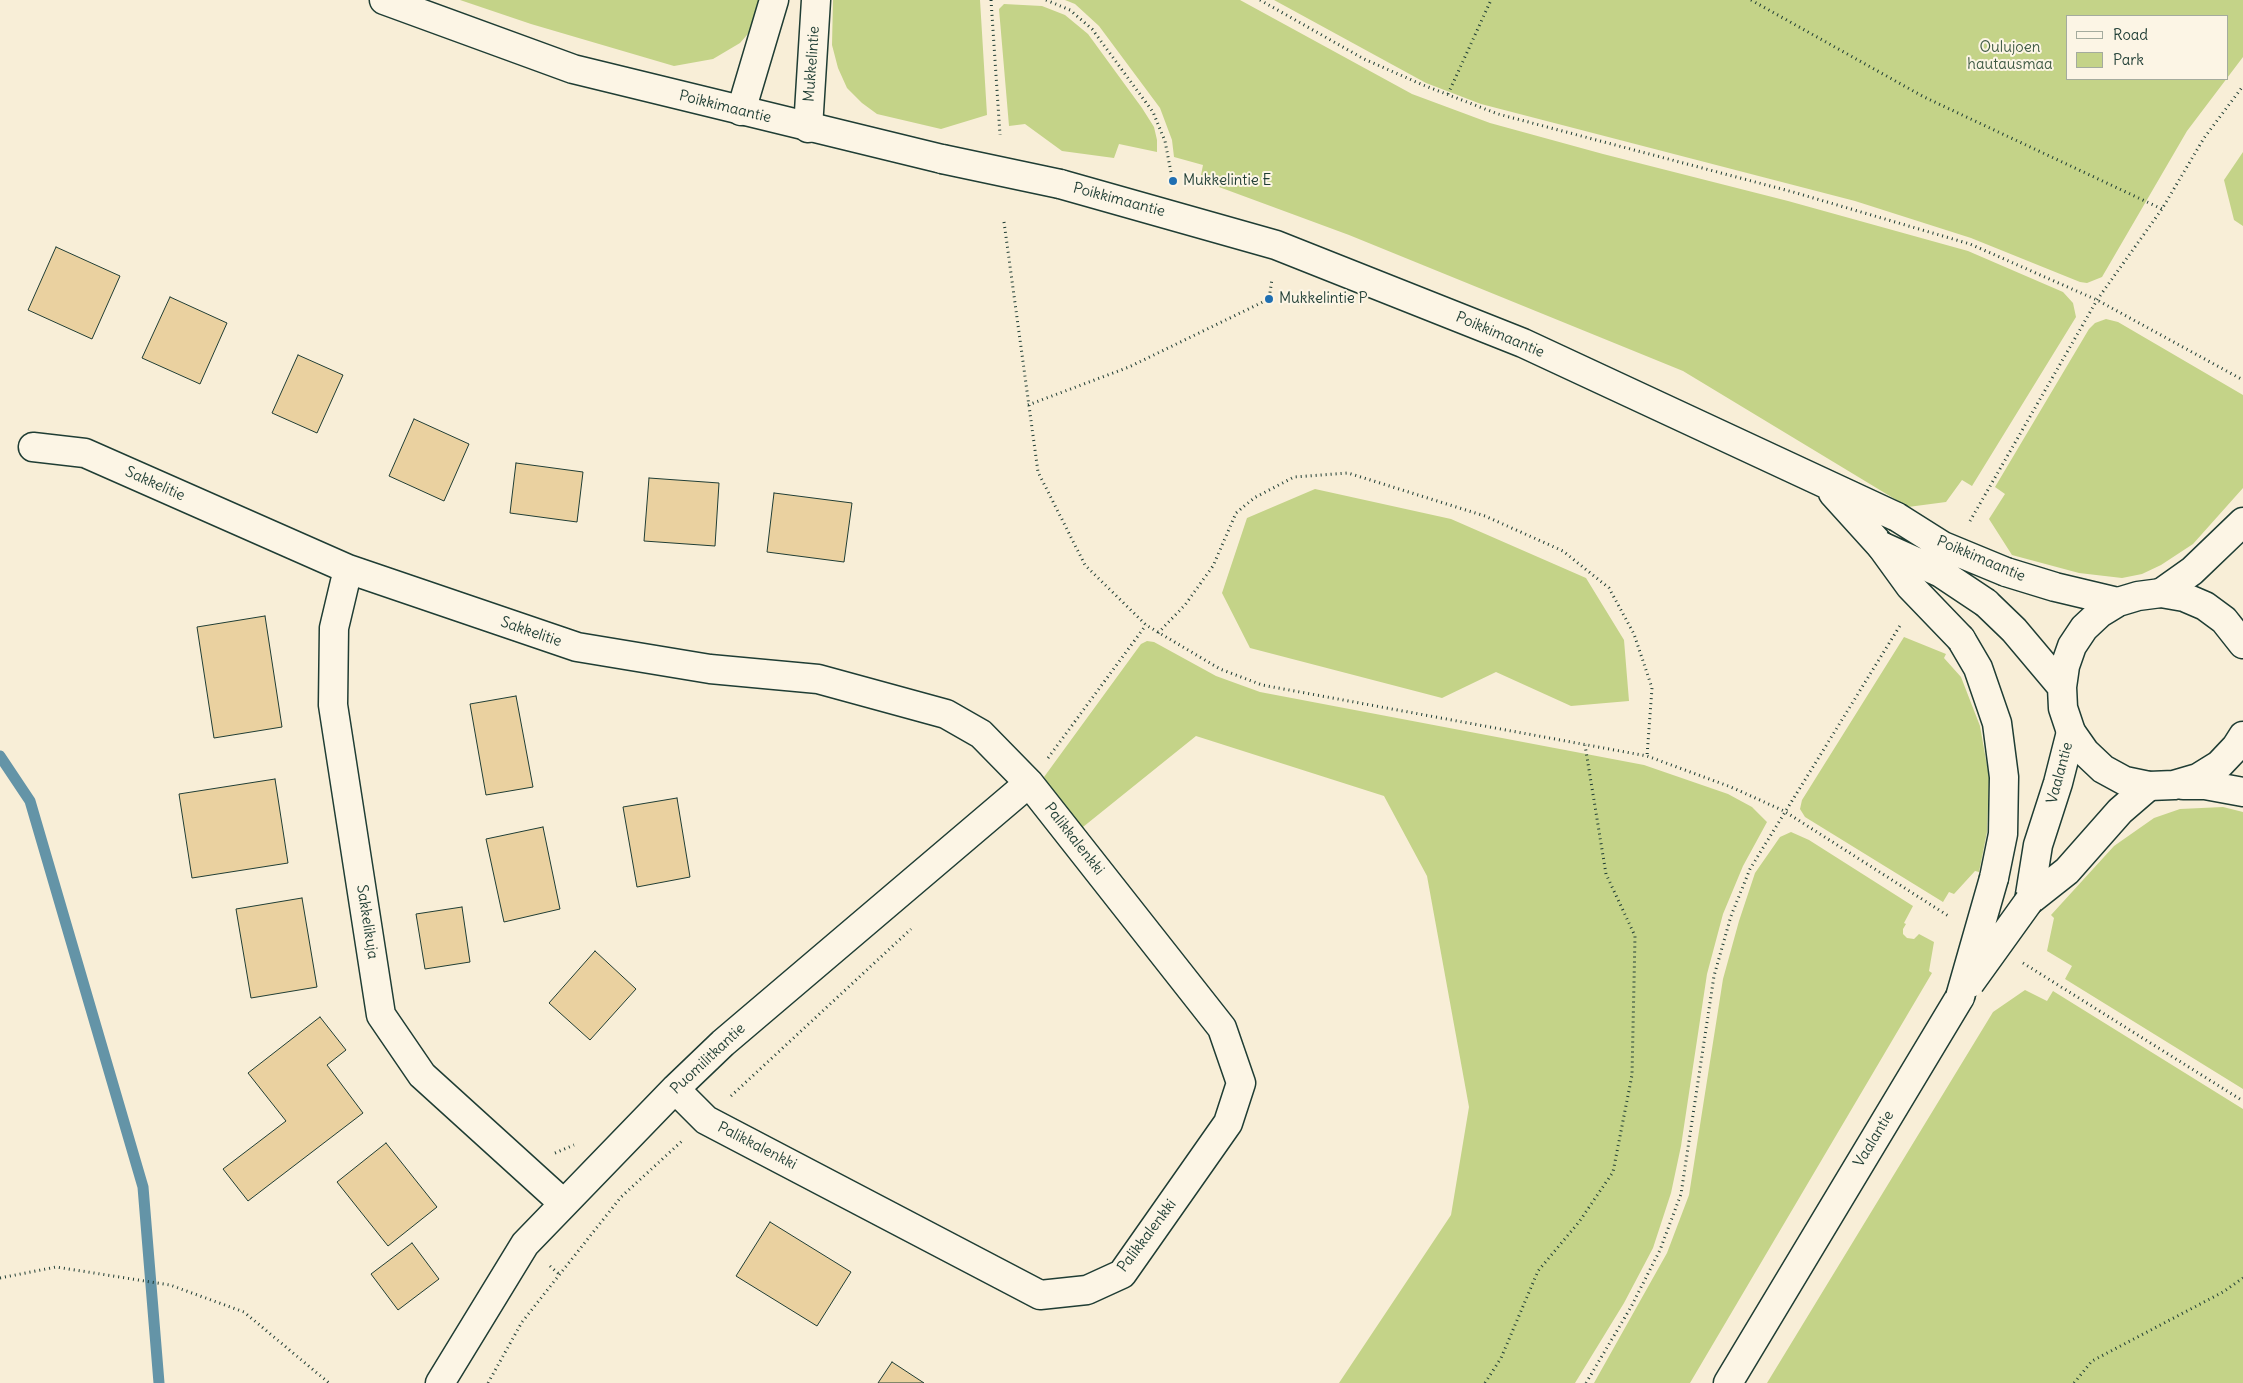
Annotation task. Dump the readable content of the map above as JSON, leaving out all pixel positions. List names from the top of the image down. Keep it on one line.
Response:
{"streets":{"street":["Mukkelintie","Poikkimaantie","Sakkelitie","Vaalantie","Palikkalenkki","Sakkelikuja","Puomilitkantie"]},"crossings":[["Mukkelintie","Poikkimaantie"],["Sakkelitie","Palikkalenkki"],["Sakkelitie","Sakkelikuja"],["Sakkelitie","Puomilitkantie"],["Palikkalenkki","Puomilitkantie"],["Sakkelikuja","Puomilitkantie"]],"parks":["Oulujoen hautausmaa"],"places":["Mukkelintie E","Mukkelintie P"],"legend":["Road","Park"]}
